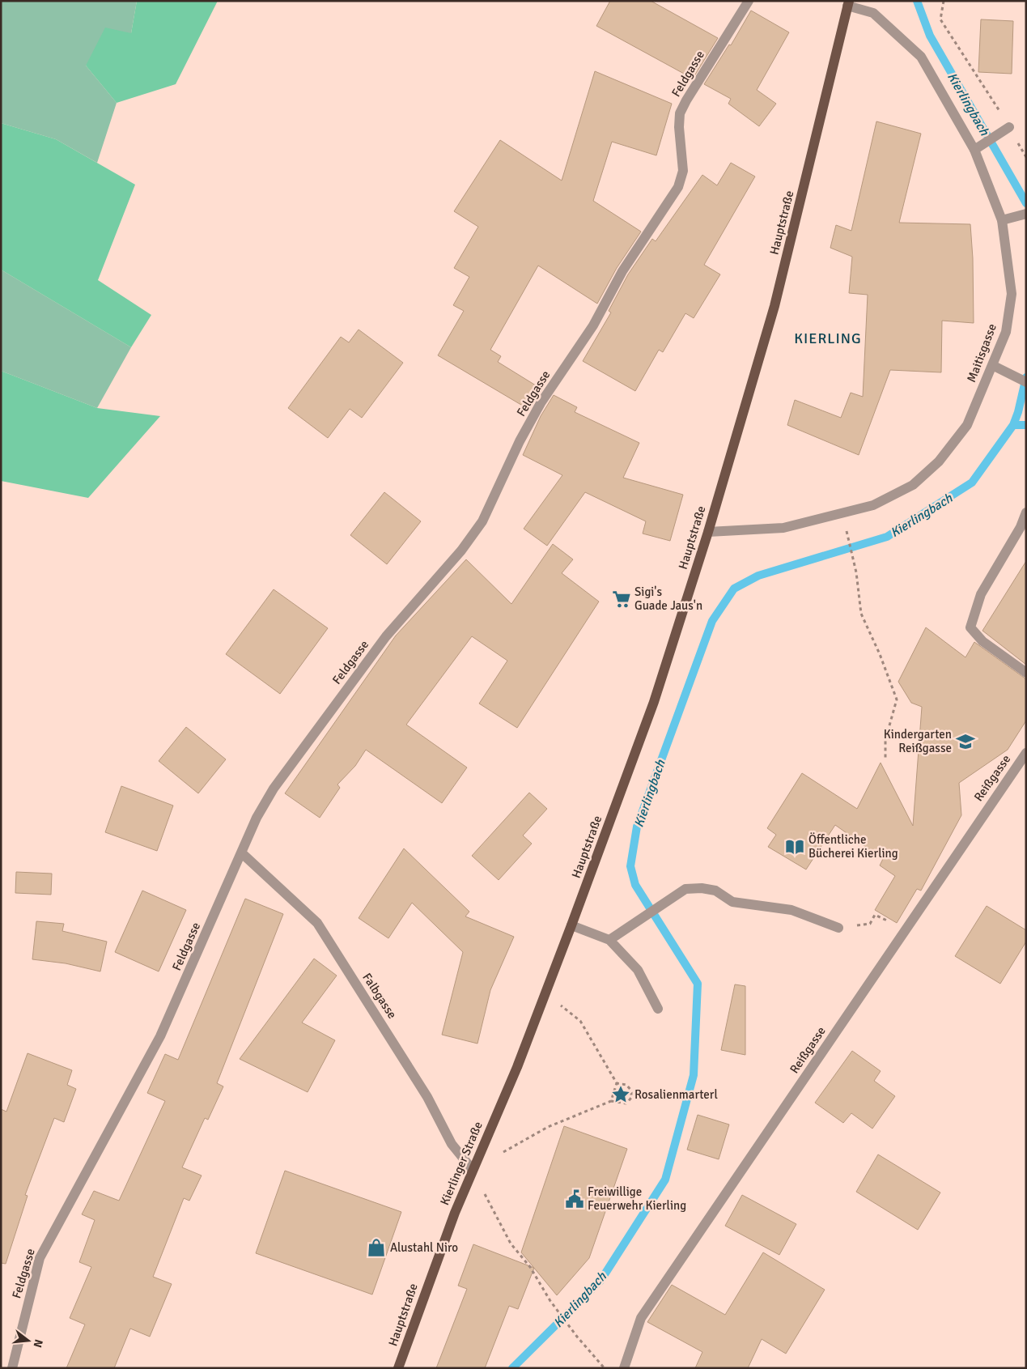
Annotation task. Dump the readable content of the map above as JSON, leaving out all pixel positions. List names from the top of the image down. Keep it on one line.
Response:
{"streets":{"main road":["Hauptstraße","Kierlinger Straße"],"street":["Feldgasse","Maitisgasse","Reißgasse","Falbgasse"]},"crossings":[["Feldgasse","Falbgasse"],["Hauptstraße","Maitisgasse"],["Hauptstraße","Kierlinger Straße"],["Falbgasse","Kierlinger Straße"]],"districts":["KIERLING"],"water":["Kierlingbach"],"places":{"supermarket":["Sigi's Guade Jaus'n"],"school or university":["Kindergarten Reißgasse"],"library":["Öffentliche Bücherei Kierling"],"place":["Rosalienmarterl"],"public building":["Freiwillige Feuerwehr Kierling"],"shop":["Alustahl Niro"]},"north":"right"}
